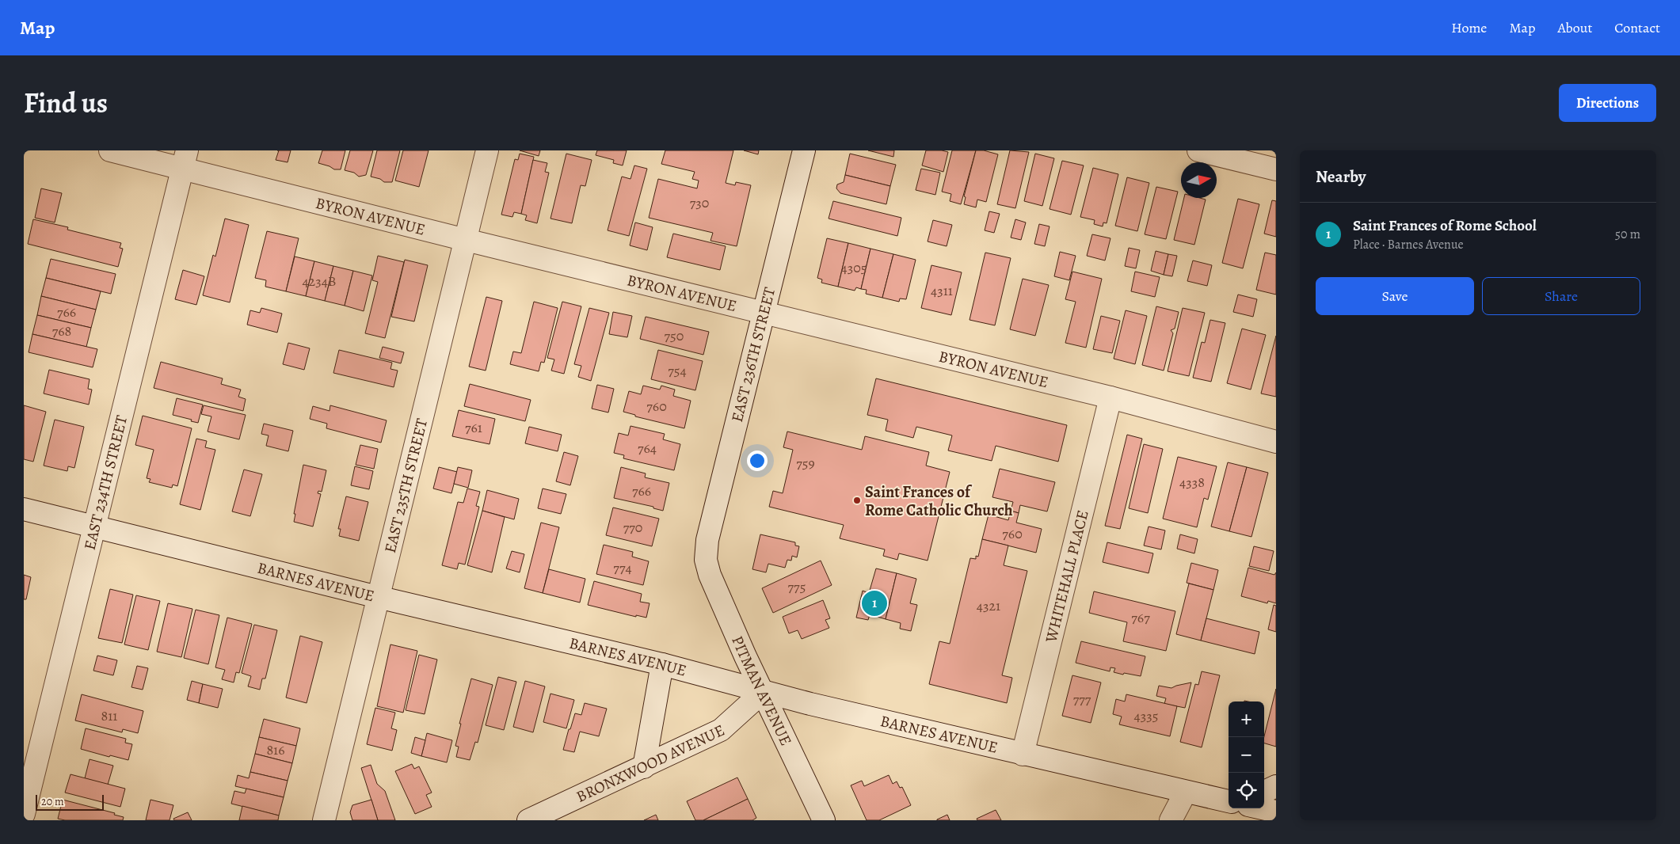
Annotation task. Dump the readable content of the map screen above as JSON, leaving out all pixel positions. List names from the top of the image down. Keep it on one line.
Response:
{"streets":{"street":["BYRON AVENUE","EAST 236TH STREET","EAST 234TH STREET","EAST 235TH STREET","WHITEHALL PLACE","BARNES AVENUE","PITMAN AVENUE","BRONXWOOD AVENUE"]},"crossings":[["BYRON AVENUE","EAST 236TH STREET"],["BYRON AVENUE","EAST 234TH STREET"],["BYRON AVENUE","EAST 235TH STREET"],["BYRON AVENUE","WHITEHALL PLACE"],["EAST 236TH STREET","PITMAN AVENUE"],["EAST 234TH STREET","BARNES AVENUE"],["EAST 235TH STREET","BARNES AVENUE"],["WHITEHALL PLACE","BARNES AVENUE"],["BARNES AVENUE","PITMAN AVENUE"],["BARNES AVENUE","BRONXWOOD AVENUE"],["PITMAN AVENUE","BRONXWOOD AVENUE"]],"places":["Saint Frances of Rome Catholic Church"],"house_numbers":["730","4305","4234B","4311","766","768","750","754","760","761","764","759","4338","766","770","760","774","775","4321","767","777","811","4335","816"],"scale_bar":"20 m","north":"right","page":{"header":"Map","nav":["Home","Map","About","Contact"],"title":"Find us","buttons":["Directions",["Save","Share"]],"heading":"Nearby","list":[{"mark":"1","name":"Saint Frances of Rome School","note":"Place · Barnes Avenue","value":"50 m"}],"pins":"1","map_buttons":["+","−"],"scale":"20 m"}}
